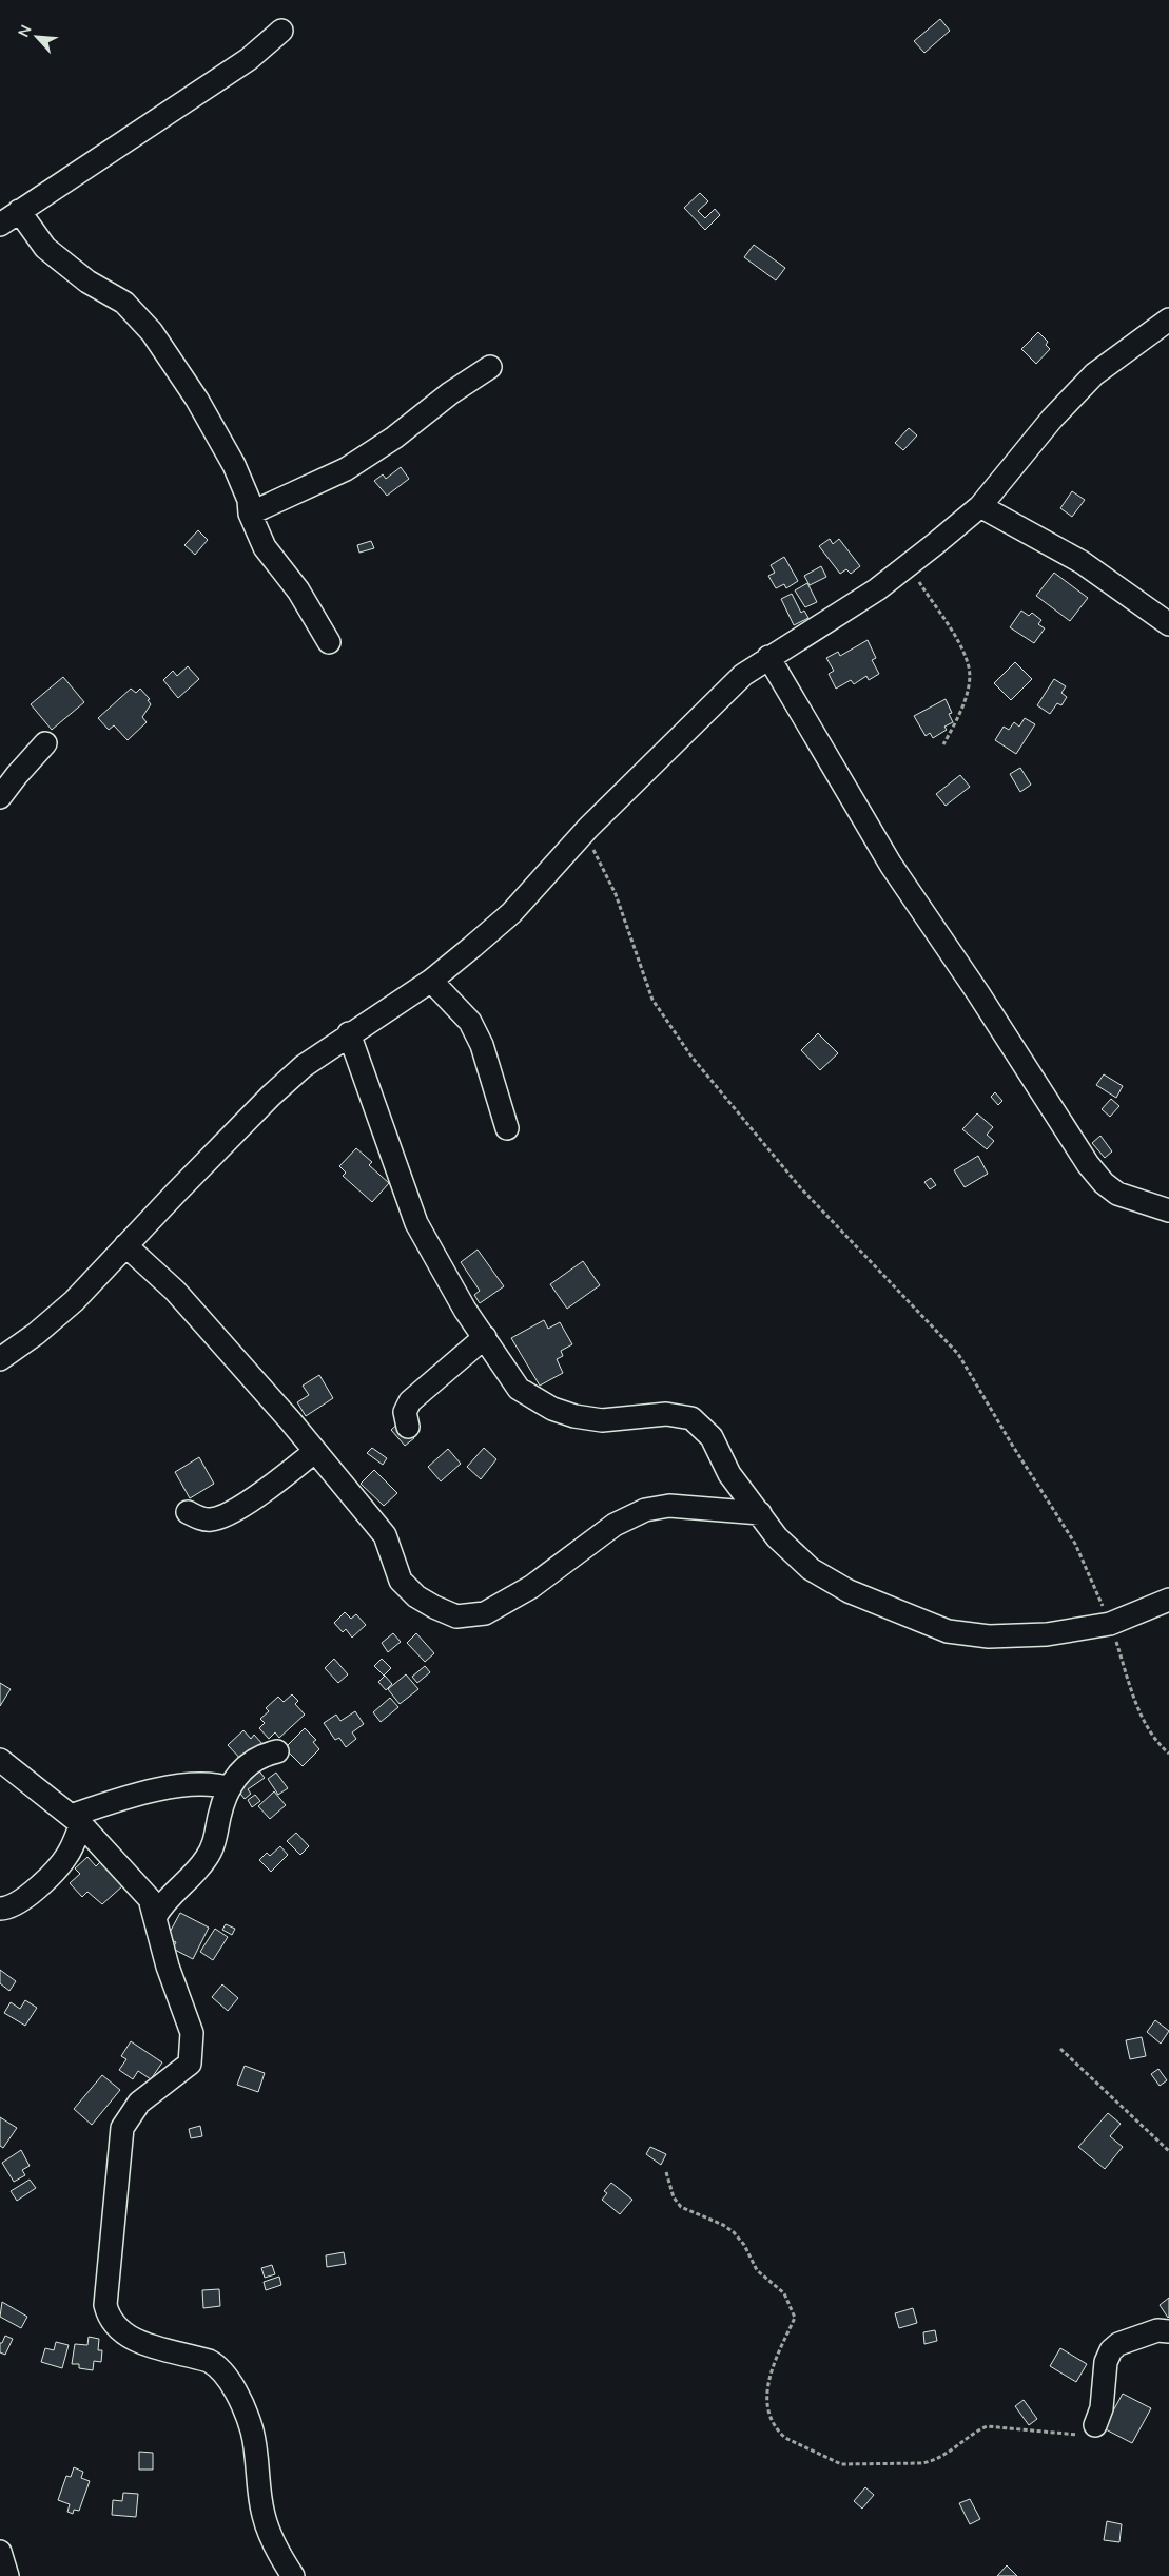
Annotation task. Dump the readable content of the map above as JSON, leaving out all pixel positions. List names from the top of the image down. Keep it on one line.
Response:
{"north":"top left"}
